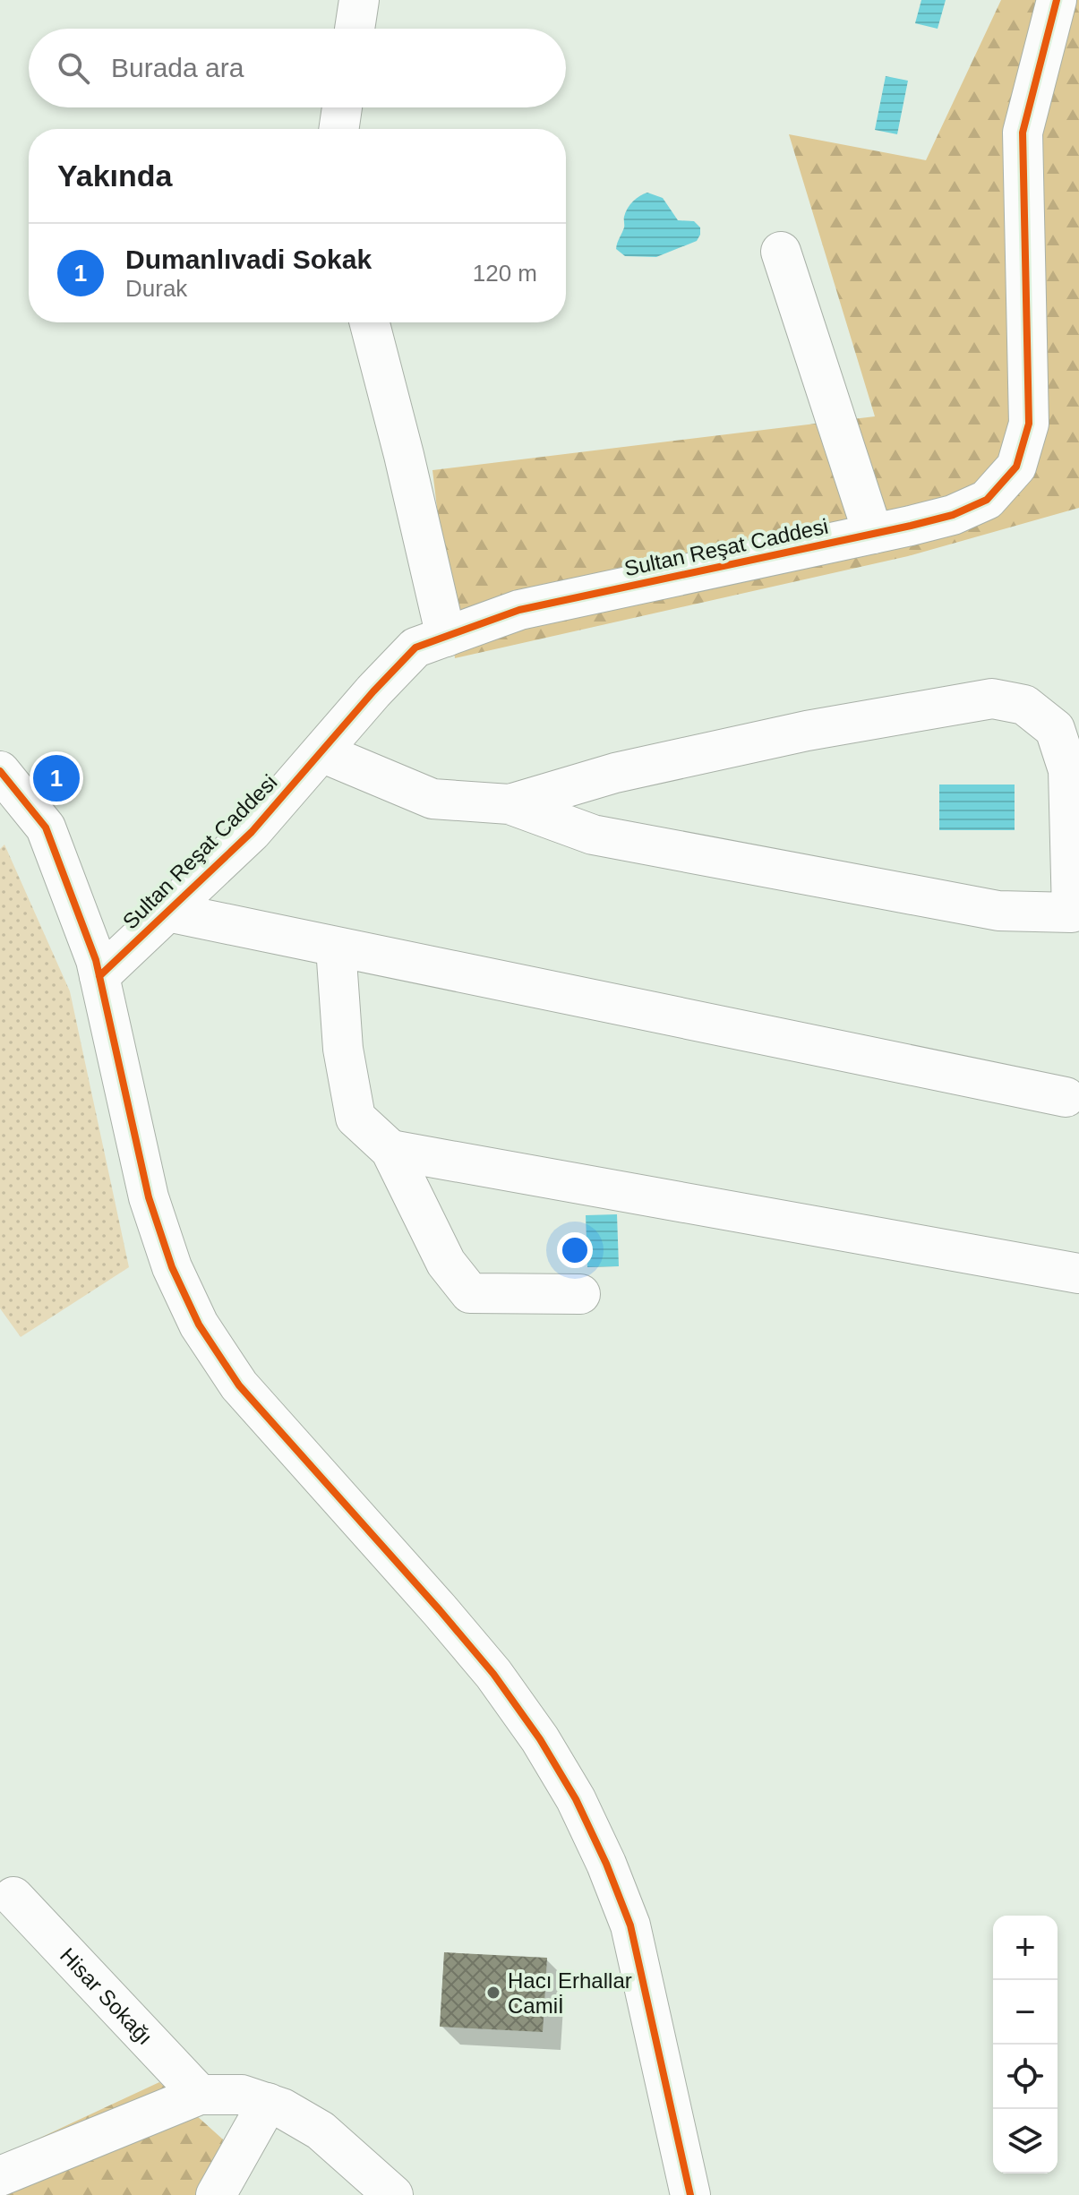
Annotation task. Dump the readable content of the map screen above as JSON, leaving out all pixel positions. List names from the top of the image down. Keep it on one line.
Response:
{"streets":{"street":["Sultan Reşat Caddesi","Hisar Sokağı"]},"places":["Hacı Erhallar Camiİ"],"page":{"search":"Burada ara","heading":"Yakında","list":[{"mark":"1","name":"Dumanlıvadi Sokak","note":"Durak","value":"120 m"}],"pins":"1","map_buttons":["+","−"]}}
